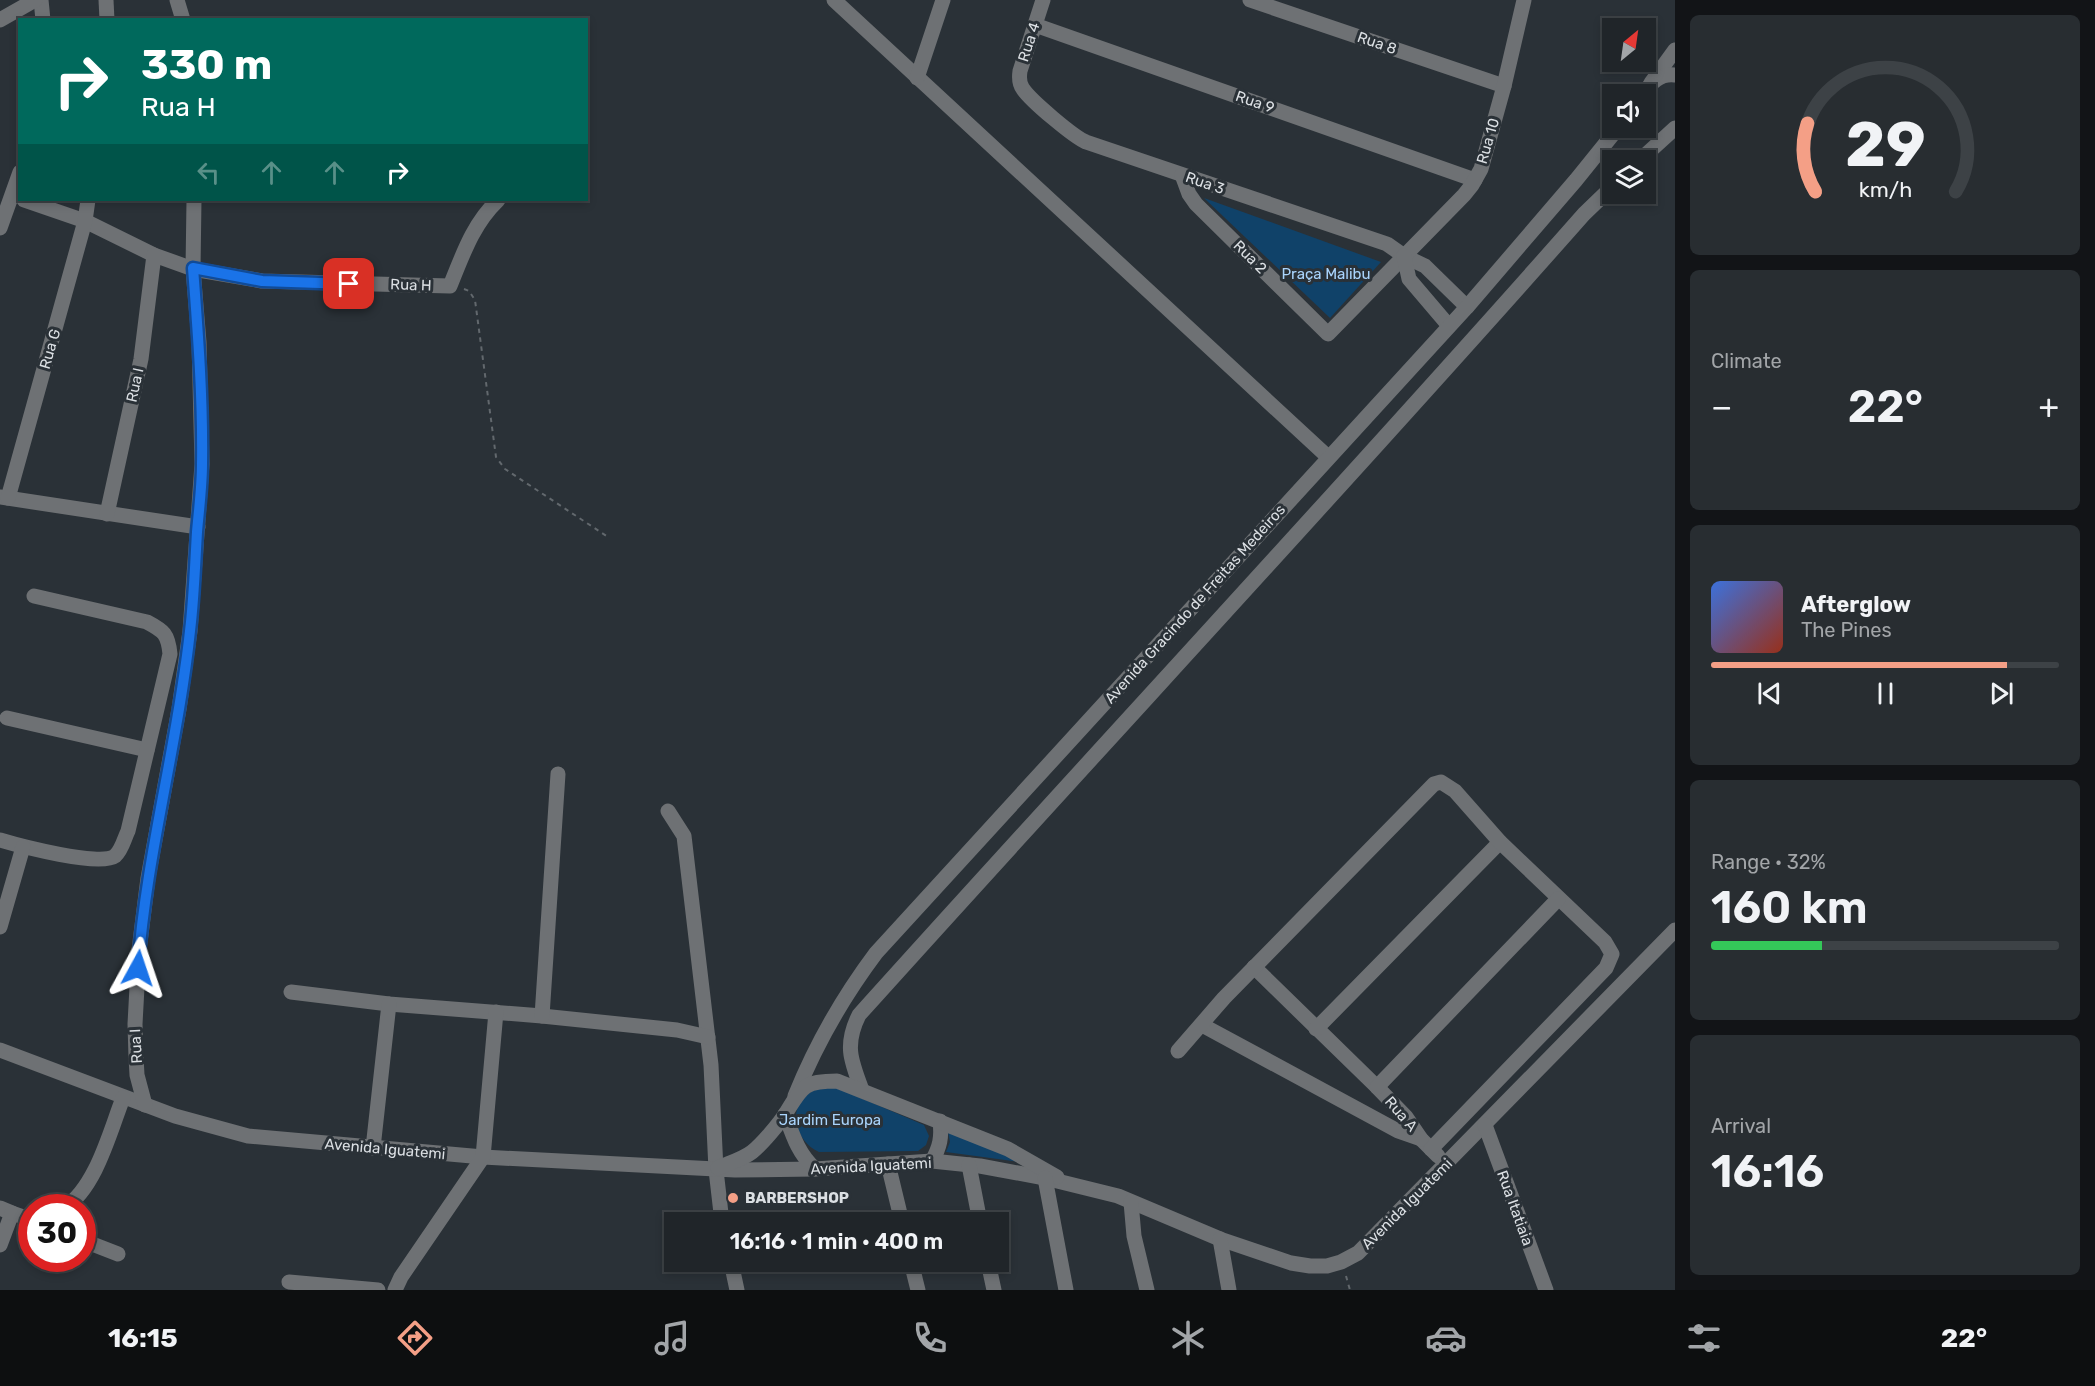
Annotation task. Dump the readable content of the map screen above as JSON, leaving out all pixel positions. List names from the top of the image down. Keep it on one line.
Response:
{"streets":{"street":["Rua 4","Rua 8","Rua 9","Rua 10","Rua 3","Rua 2","Rua H","Rua G","Rua I","Avenida Gracindo de Freitas Medeiros","Rua A","Avenida Iguatemi","Rua Itatiaia"]},"crossings":[["Rua 4","Rua 9"],["Rua 4","Rua 3"],["Rua 8","Rua 10"],["Rua 9","Rua 10"],["Rua 10","Rua 3"],["Rua 10","Rua 2"],["Rua 3","Rua 2"],["Rua 3","Avenida Gracindo de Freitas Medeiros"],["Rua H","Rua G"],["Rua H","Rua I"],["Rua I","Avenida Iguatemi"],["Avenida Gracindo de Freitas Medeiros","Avenida Iguatemi"],["Avenida Iguatemi","Rua Itatiaia"]],"parks":["Praça Malibu","Jardim Europa"],"places":["BARBERSHOP"],"north":"top right","page":{"turn":["330 m","Rua H"],"tile":["Climate",["Range · 32%","160 km"],["Arrival","16:16"]],"heat":["−","22°","+"],"song":["Afterglow","The Pines"],"limit":"30","trip":"16:16 · 1 min · 400 m","tabs":["16:15","22°"],"gauge":["29","km/h"]}}
